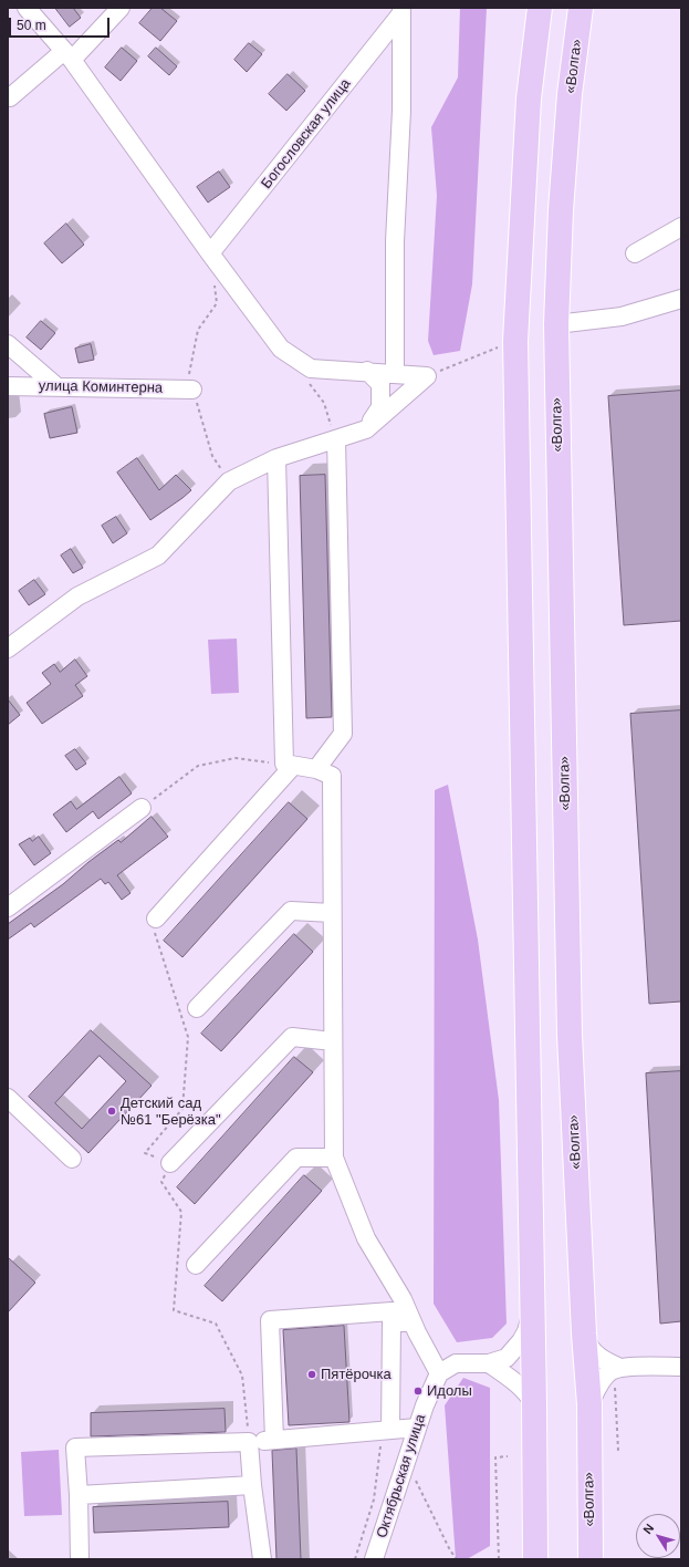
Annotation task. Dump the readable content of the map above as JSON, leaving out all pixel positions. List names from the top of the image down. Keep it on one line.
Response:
{"streets":{"highway":["«Волга»"],"street":["Богословская улица","улица Коминтерна","Октябрьская улица"]},"places":["Детский сад №61 \"Берёзка\"","Пятёрочка","Идолы"],"scale_bar":"50 m","north":"top left"}
